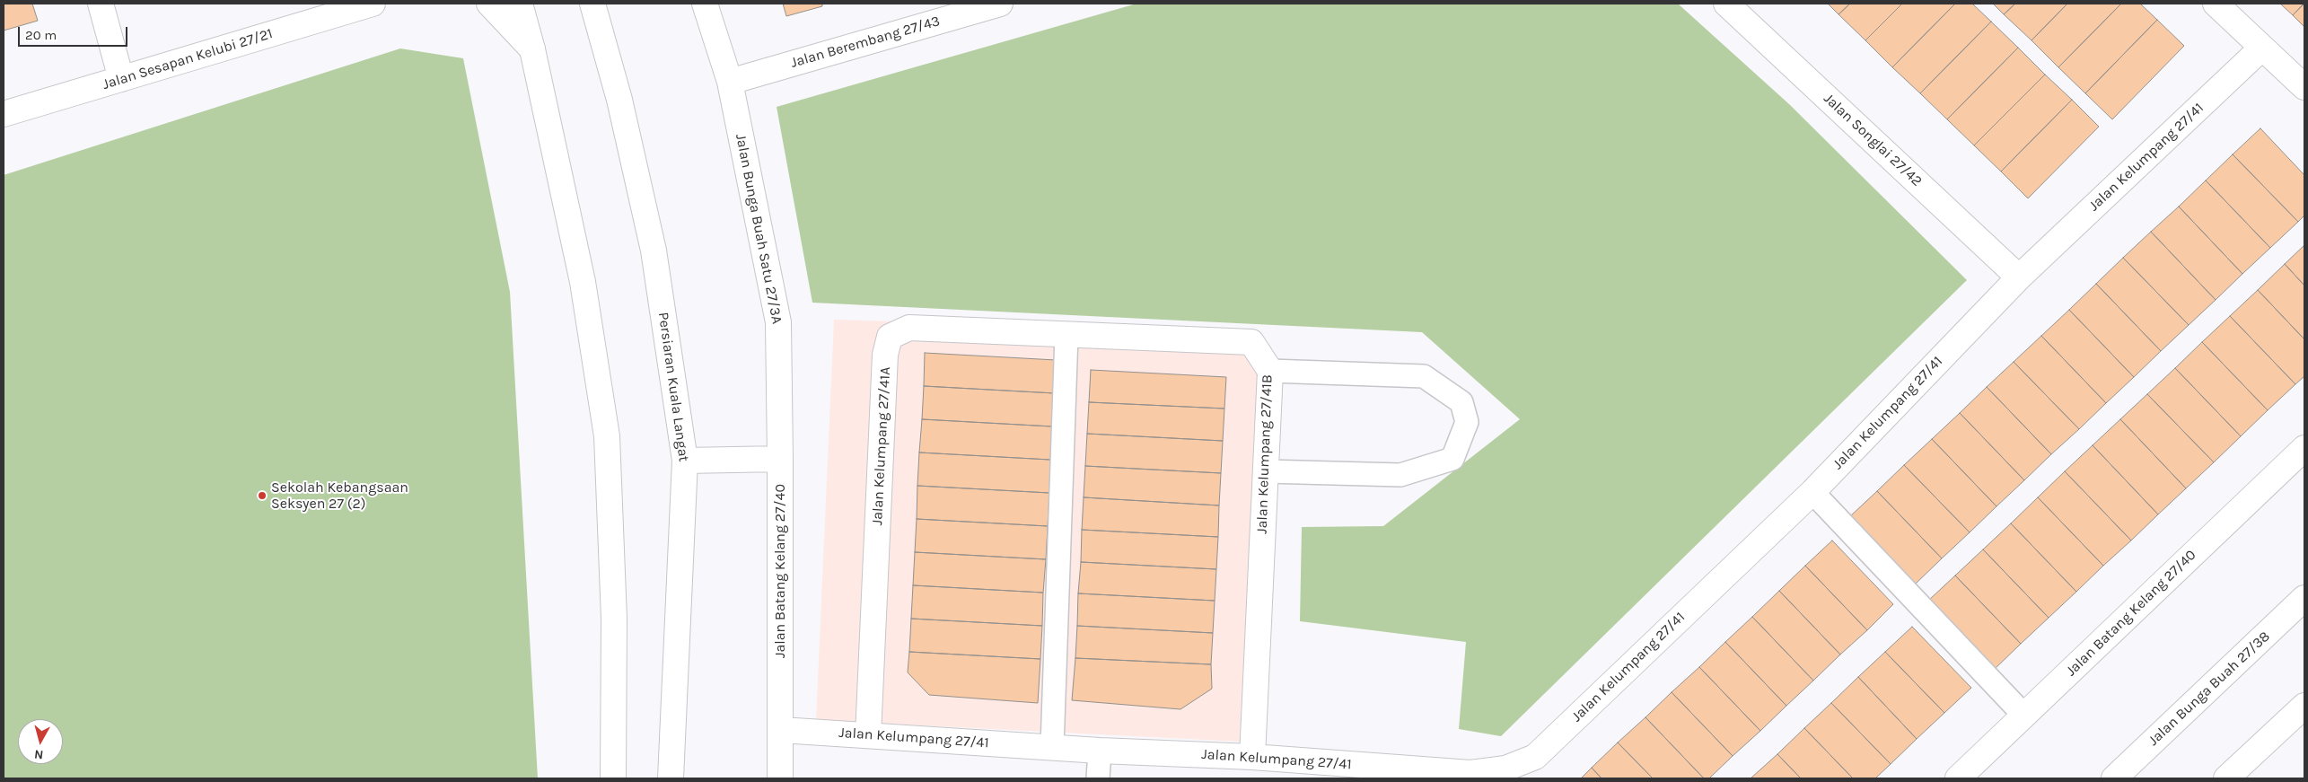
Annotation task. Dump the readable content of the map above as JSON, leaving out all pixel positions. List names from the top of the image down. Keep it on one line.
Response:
{"streets":{"street":["Jalan Berembang 27/43","Jalan Sesapan Kelubi 27/21","Jalan Songlai 27/42","Jalan Kelumpang 27/41","Jalan Bunga Buah Satu 27/3A","Persiaran Kuala Langat","Jalan Kelumpang 27/41A","Jalan Kelumpang 27/41B","Jalan Batang Kelang 27/40","Jalan Bunga Buah 27/38"]},"crossings":[["Jalan Berembang 27/43","Jalan Bunga Buah Satu 27/3A"],["Jalan Songlai 27/42","Jalan Kelumpang 27/41"],["Jalan Kelumpang 27/41","Jalan Kelumpang 27/41A"],["Jalan Kelumpang 27/41","Jalan Kelumpang 27/41B"],["Jalan Kelumpang 27/41","Jalan Batang Kelang 27/40"],["Jalan Bunga Buah Satu 27/3A","Jalan Batang Kelang 27/40"],["Jalan Kelumpang 27/41A","Jalan Kelumpang 27/41B"]],"places":["Sekolah Kebangsaan Seksyen 27 (2)"],"scale_bar":"20 m","north":"bottom"}
